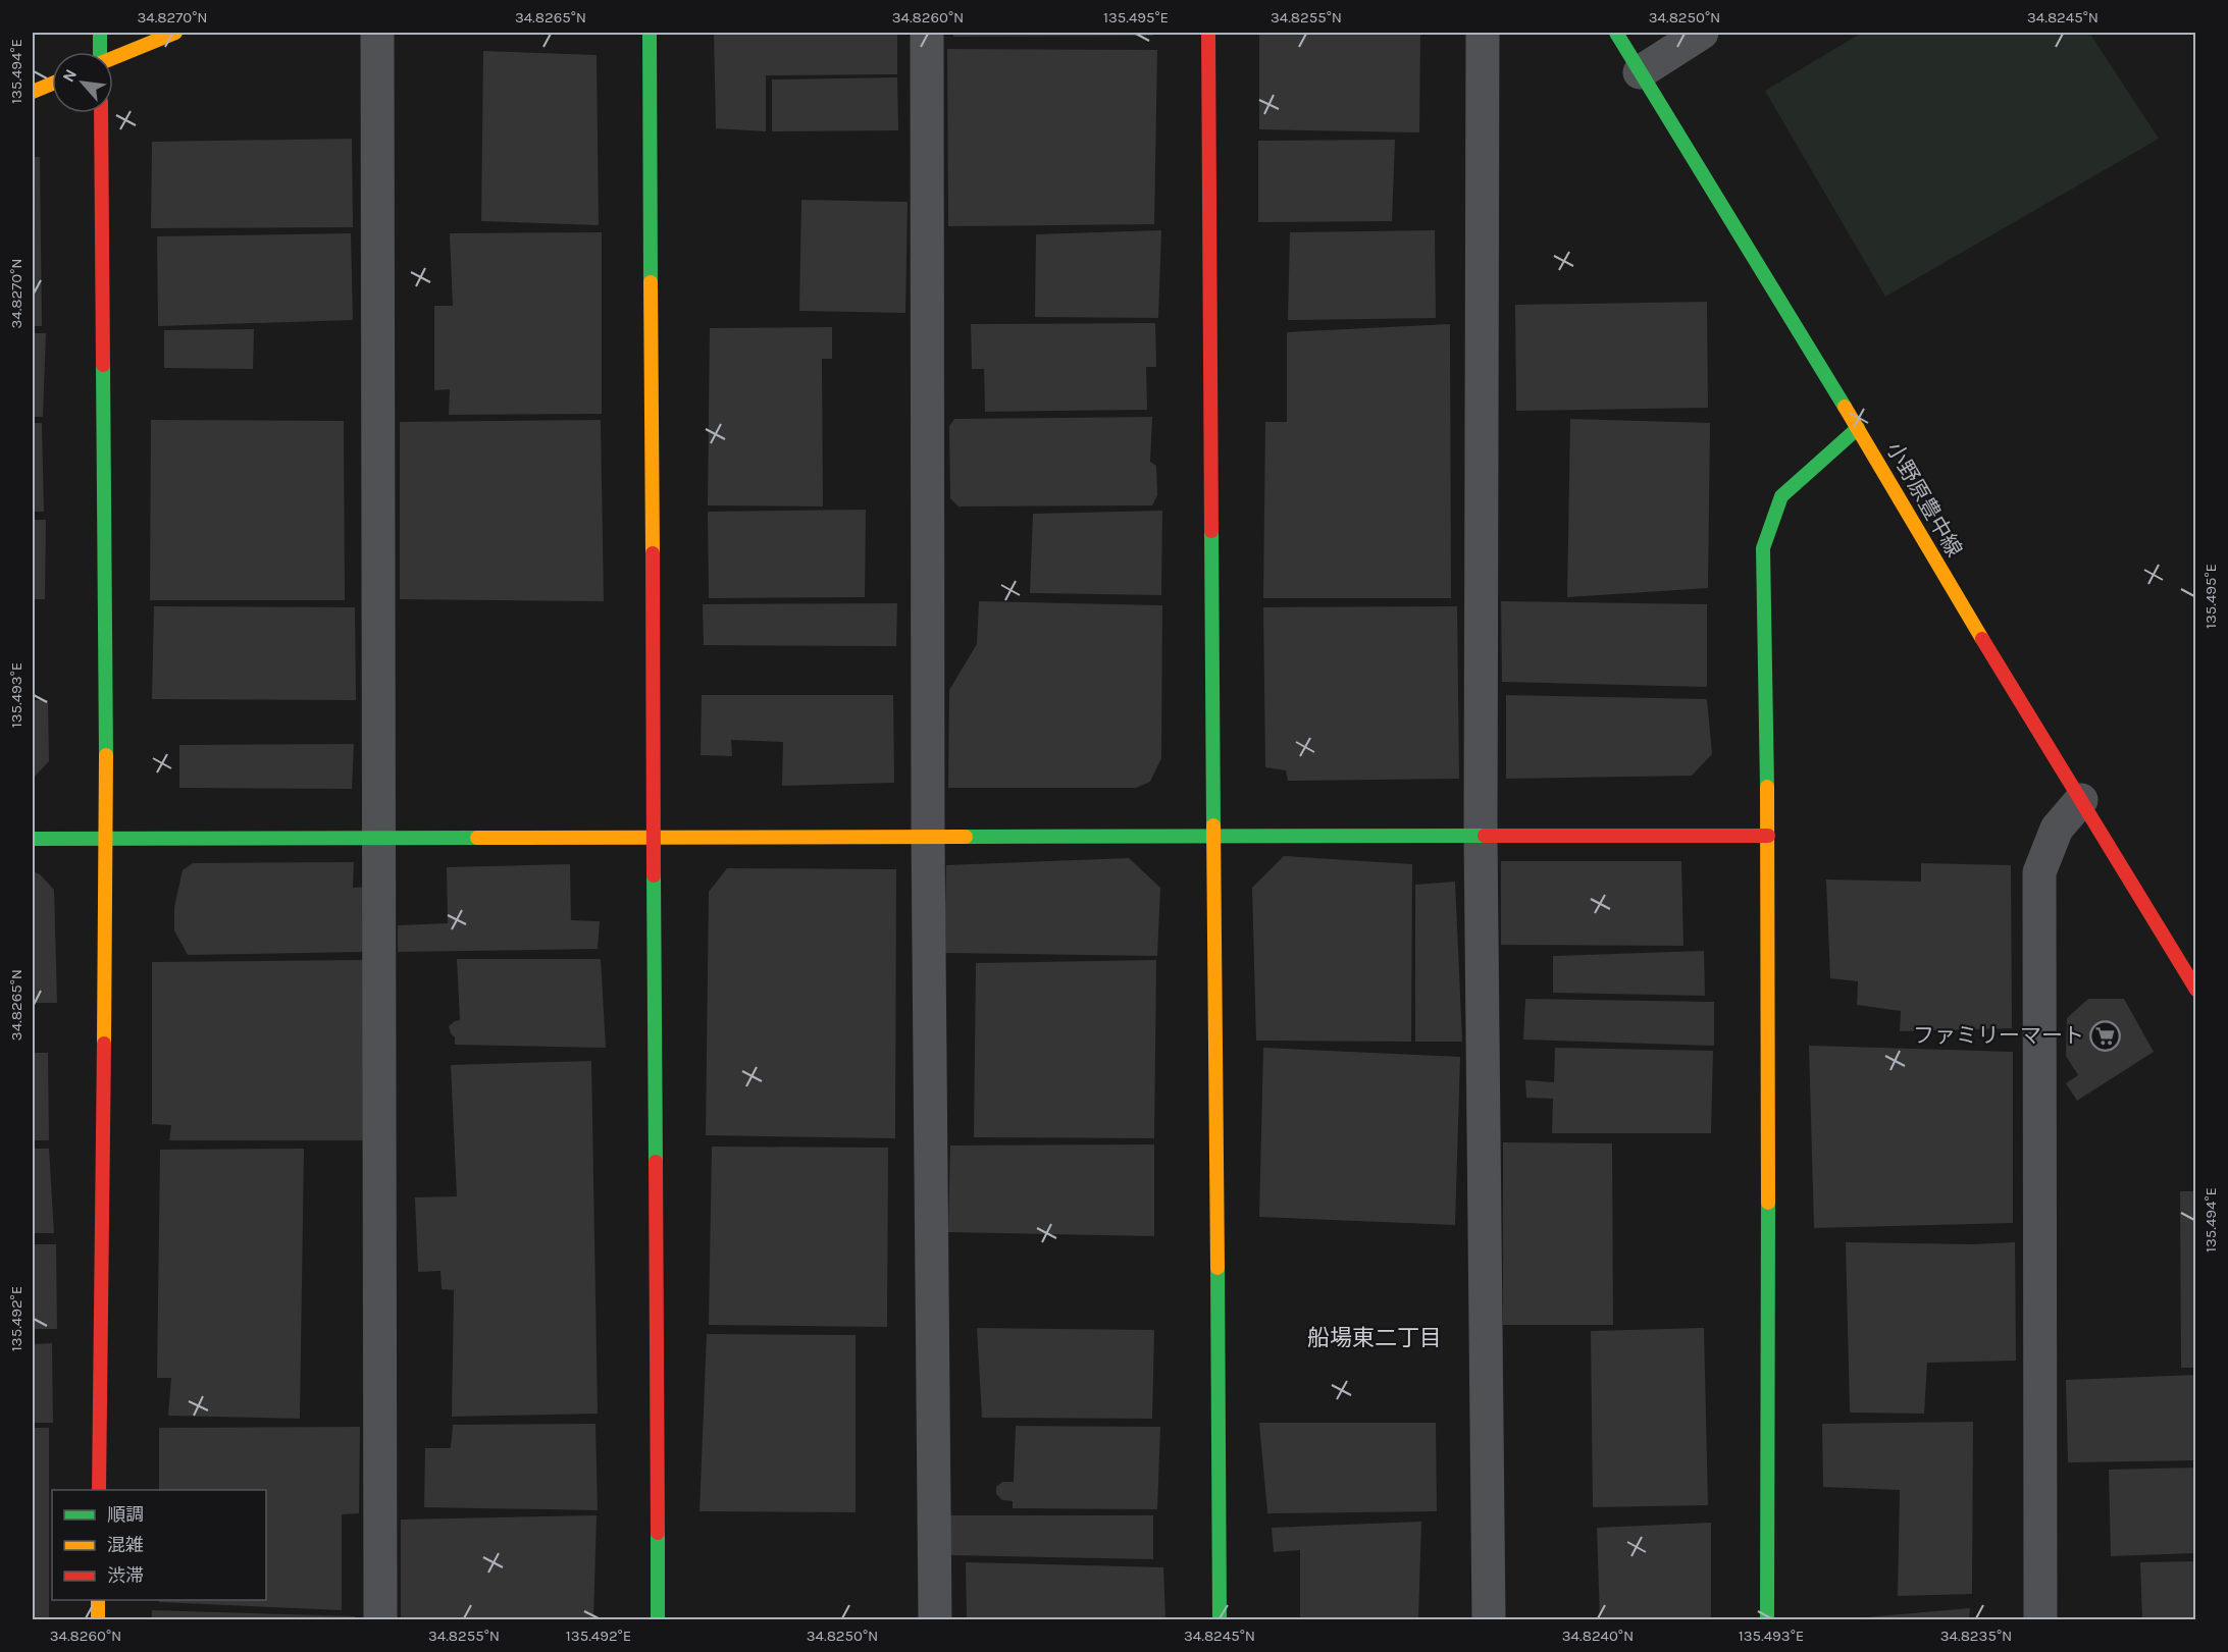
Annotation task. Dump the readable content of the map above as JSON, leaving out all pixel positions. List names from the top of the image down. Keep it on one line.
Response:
{"streets":{"street":["小野原豊中線"]},"districts":["船場東二丁目"],"places":{"supermarket":["ファミリーマート"]},"legend":["順調","混雑","渋滞"],"north":"top left","coordinates":["34.8270°N","34.8265°N","34.8260°N","135.495°E","34.8255°N","34.8250°N","34.8245°N","135.494°E","135.493°E","135.492°E","34.8240°N","34.8235°N"]}
